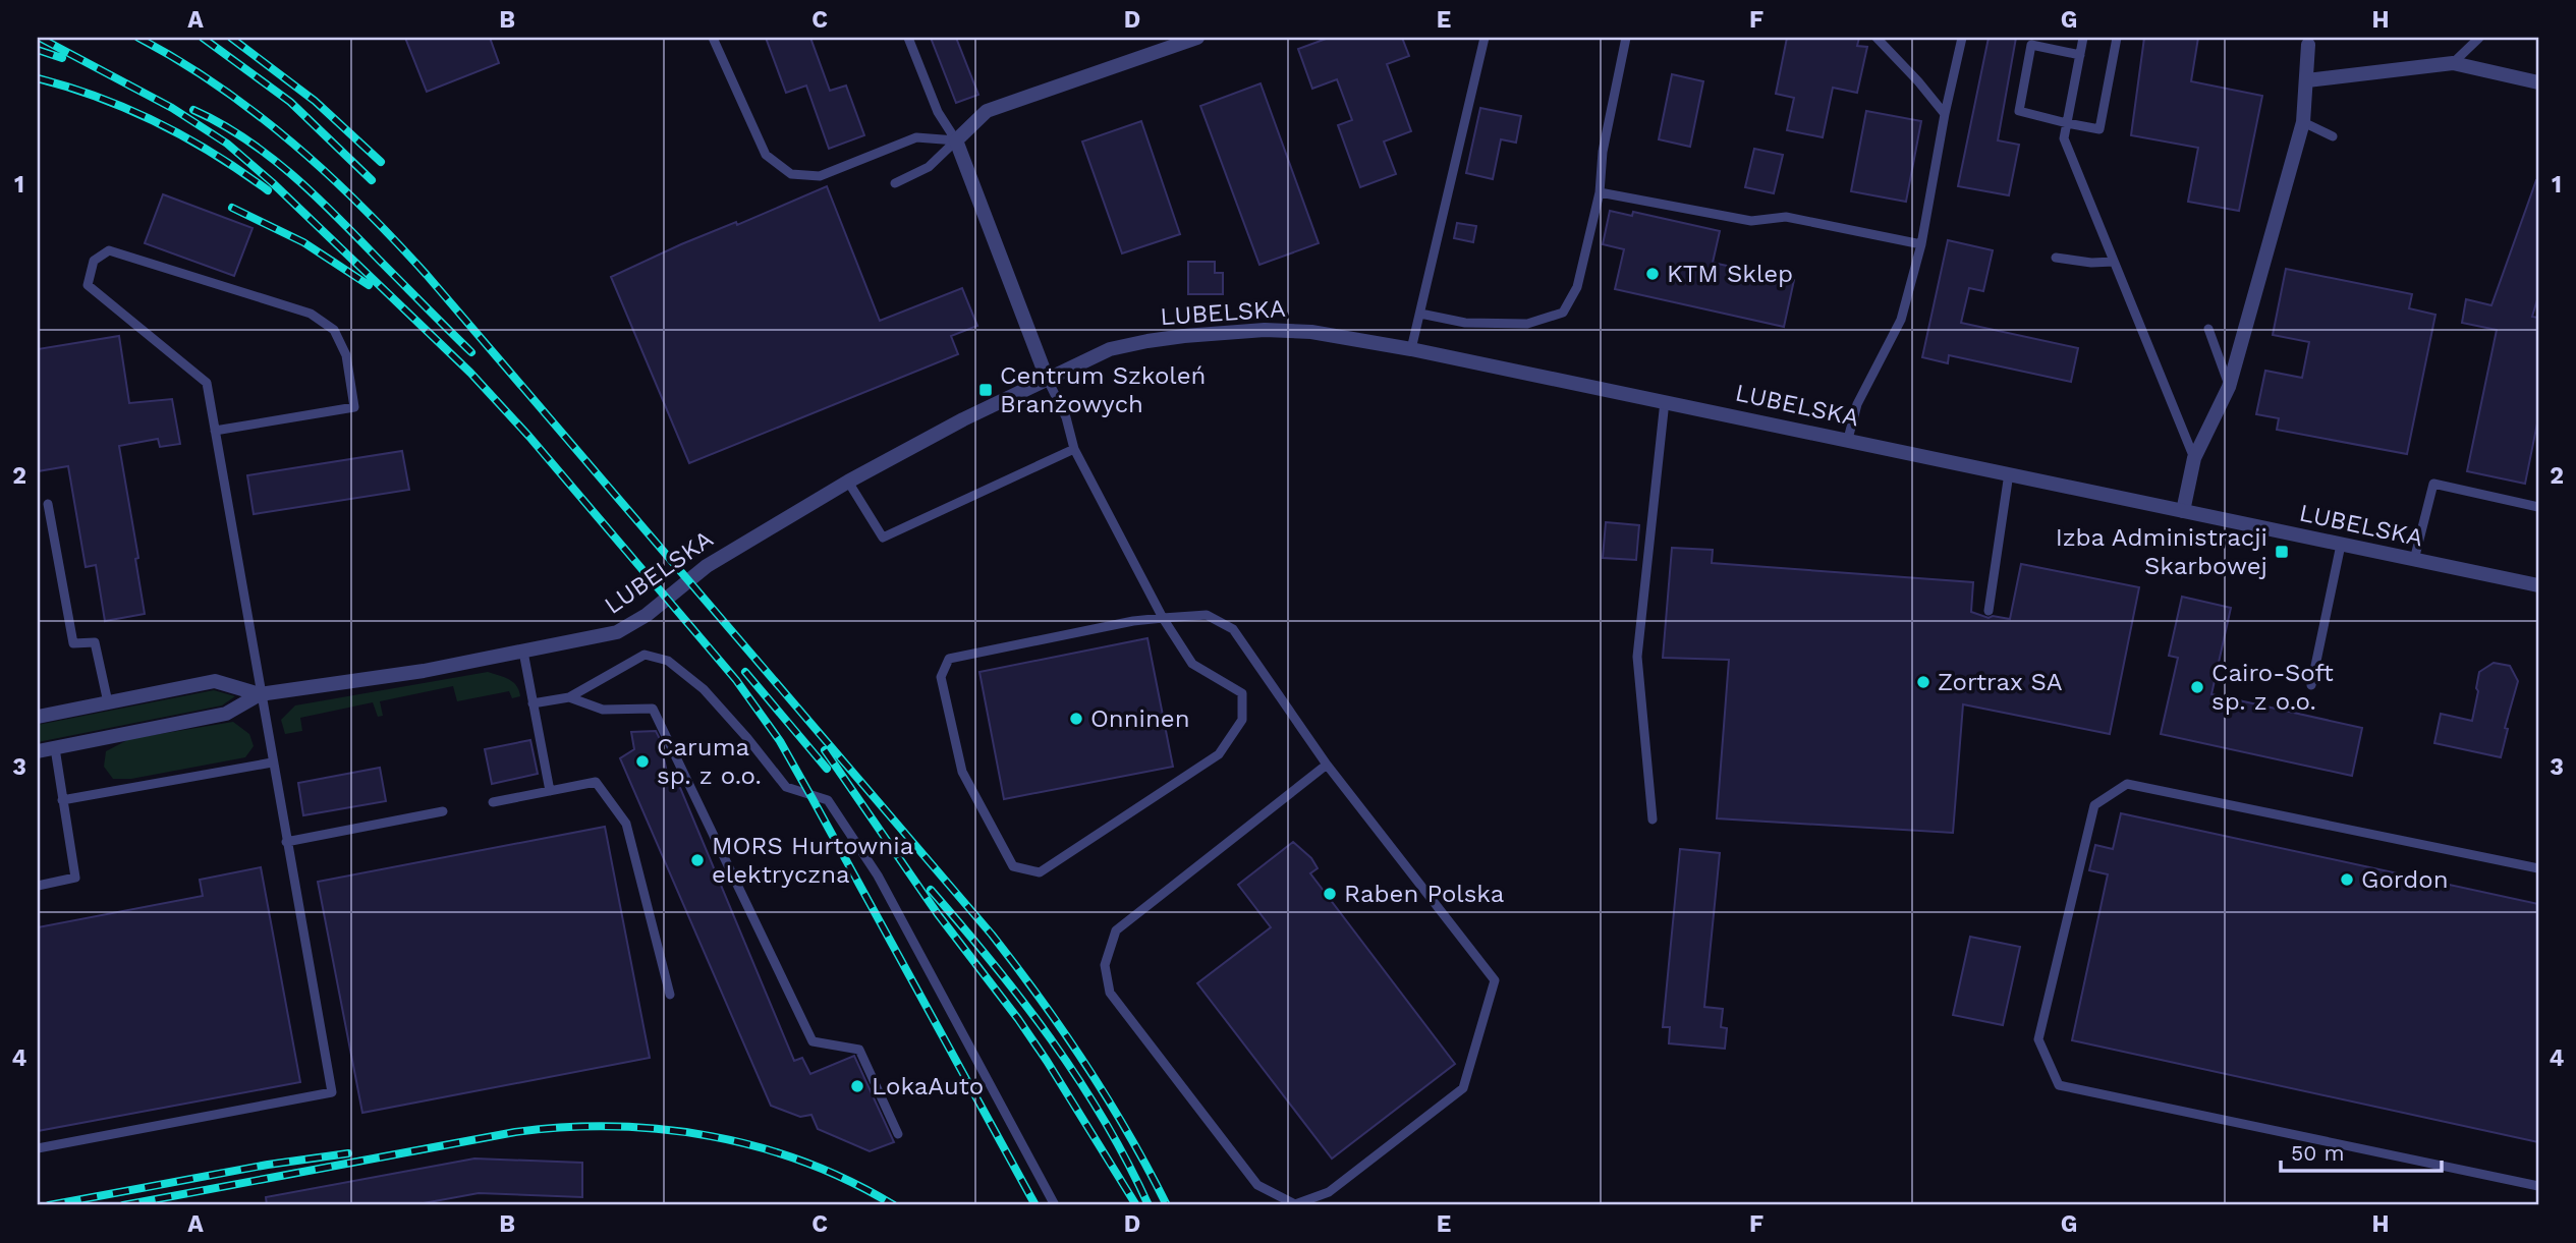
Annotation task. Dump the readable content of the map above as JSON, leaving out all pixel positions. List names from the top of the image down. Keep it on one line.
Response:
{"streets":{"street":["LUBELSKA"]},"places":{"other":["KTM Sklep","Zortrax SA","Cairo-Soft sp. z o.o.","Onninen","Caruma sp. z o.o.","MORS Hurtownia elektryczna","Gordon","Raben Polska","LokaAuto"],"transit":["Centrum Szkoleń Branżowych","Izba Administracji Skarbowej"]},"scale_bar":"50 m","grid":{"columns":["A","B","C","D","E","F","G","H"],"rows":["1","2","3","4"]}}
